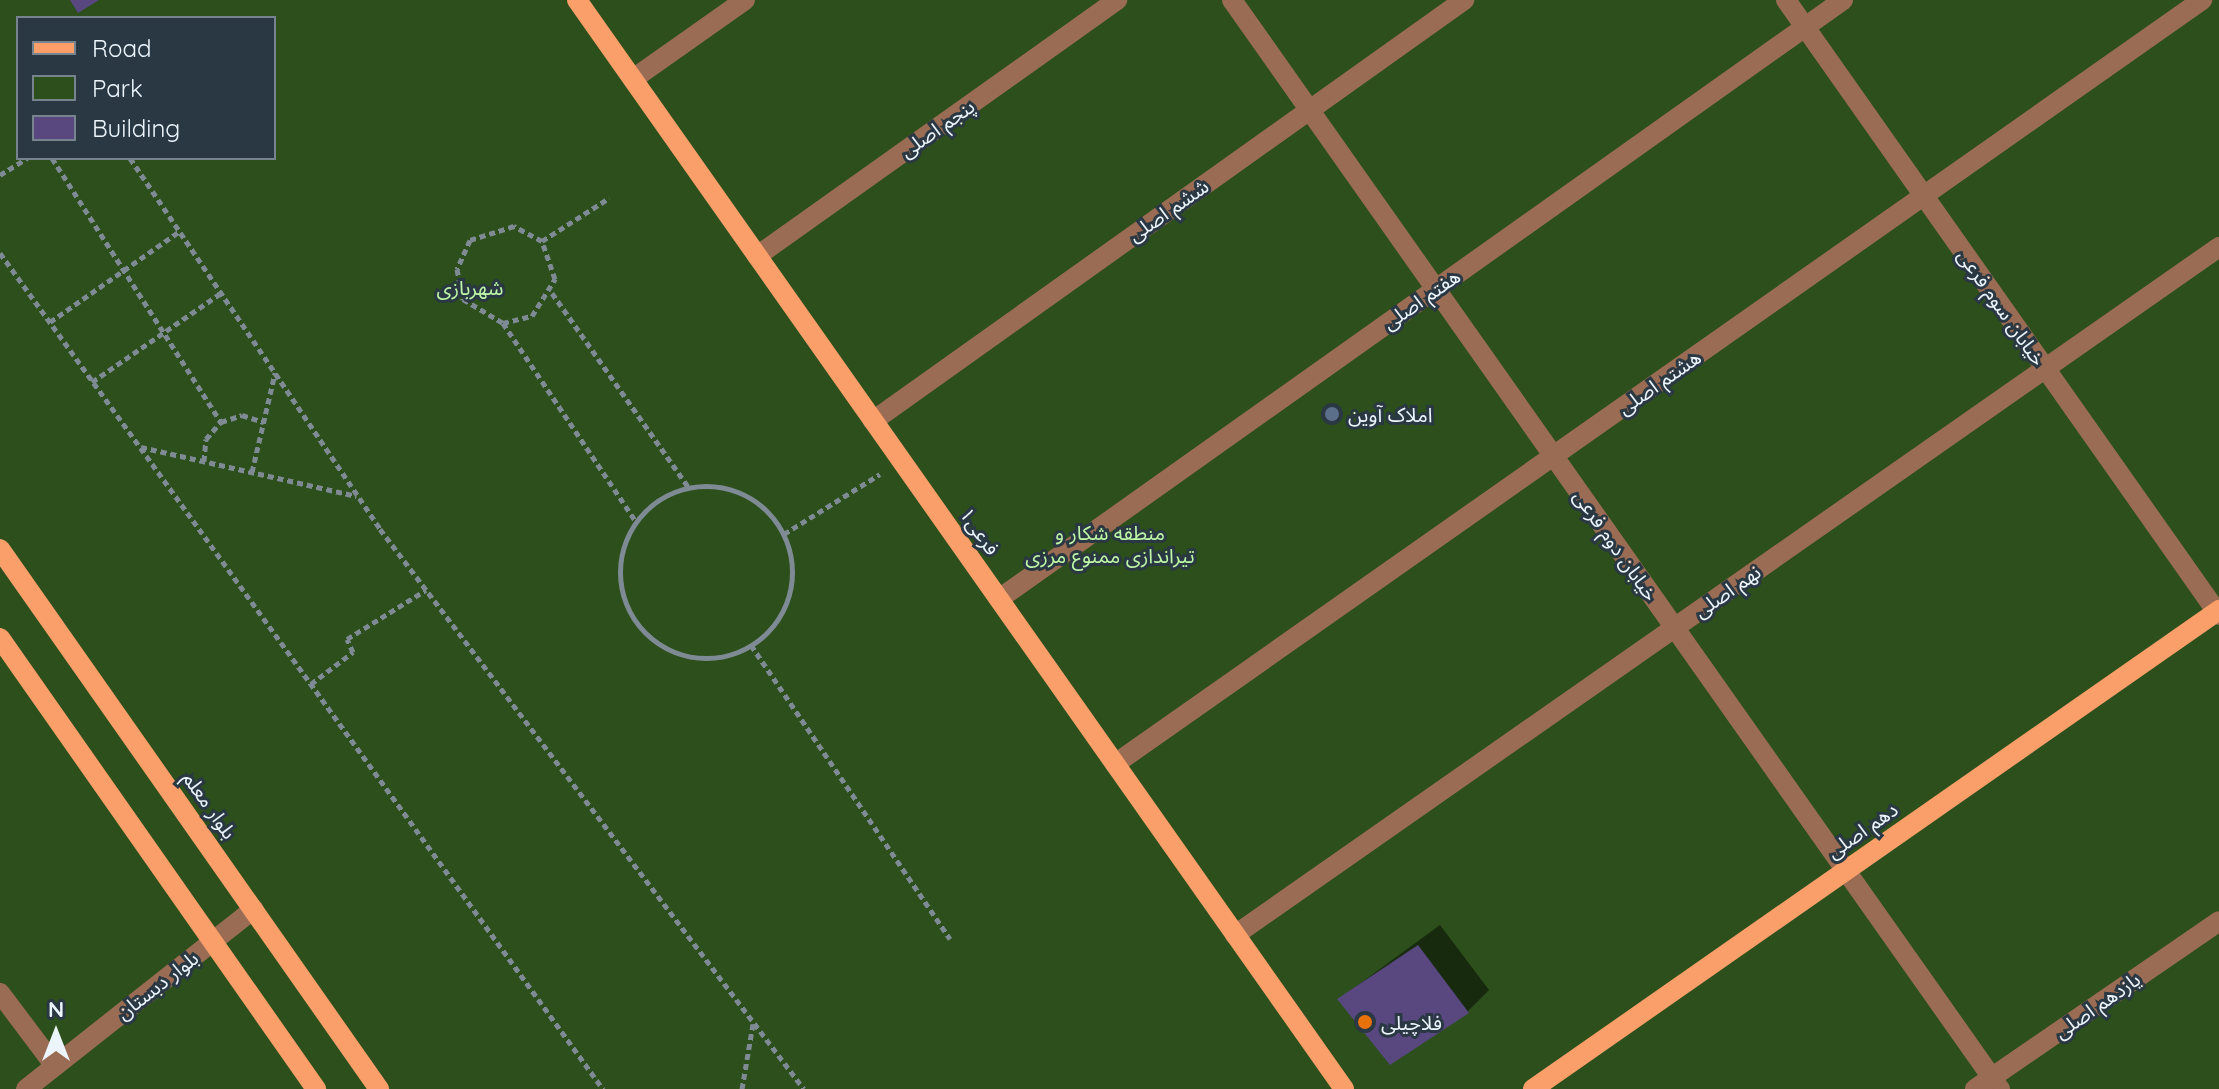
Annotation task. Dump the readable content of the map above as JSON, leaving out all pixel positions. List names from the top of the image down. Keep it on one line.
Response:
{"streets":{"main road":["فرعی۱","بلوار معلم","دهم اصلی"],"street":["پنجم اصلی","ششم اصلی","هفتم اصلی","خیابان سوم فرعی","هشتم اصلی","خیابان دوم فرعی","نهم اصلی","بلوار دبستان","یازدهم اصلی"]},"crossings":[["پنجم اصلی","فرعی۱"],["ششم اصلی","فرعی۱"],["ششم اصلی","خیابان دوم فرعی"],["هفتم اصلی","خیابان سوم فرعی"],["هفتم اصلی","فرعی۱"],["هفتم اصلی","خیابان دوم فرعی"],["خیابان سوم فرعی","هشتم اصلی"],["خیابان سوم فرعی","نهم اصلی"],["خیابان سوم فرعی","دهم اصلی"],["هشتم اصلی","فرعی۱"],["هشتم اصلی","خیابان دوم فرعی"],["فرعی۱","نهم اصلی"],["خیابان دوم فرعی","نهم اصلی"],["خیابان دوم فرعی","دهم اصلی"],["خیابان دوم فرعی","یازدهم اصلی"],["بلوار معلم","بلوار دبستان"]],"parks":["شهربازی","منطقه شکار و تیراندازی ممنوع مرزی"],"places":["املاک آوین","فلاچیلی"],"legend":["Road","Park","Building"],"north":"top"}
